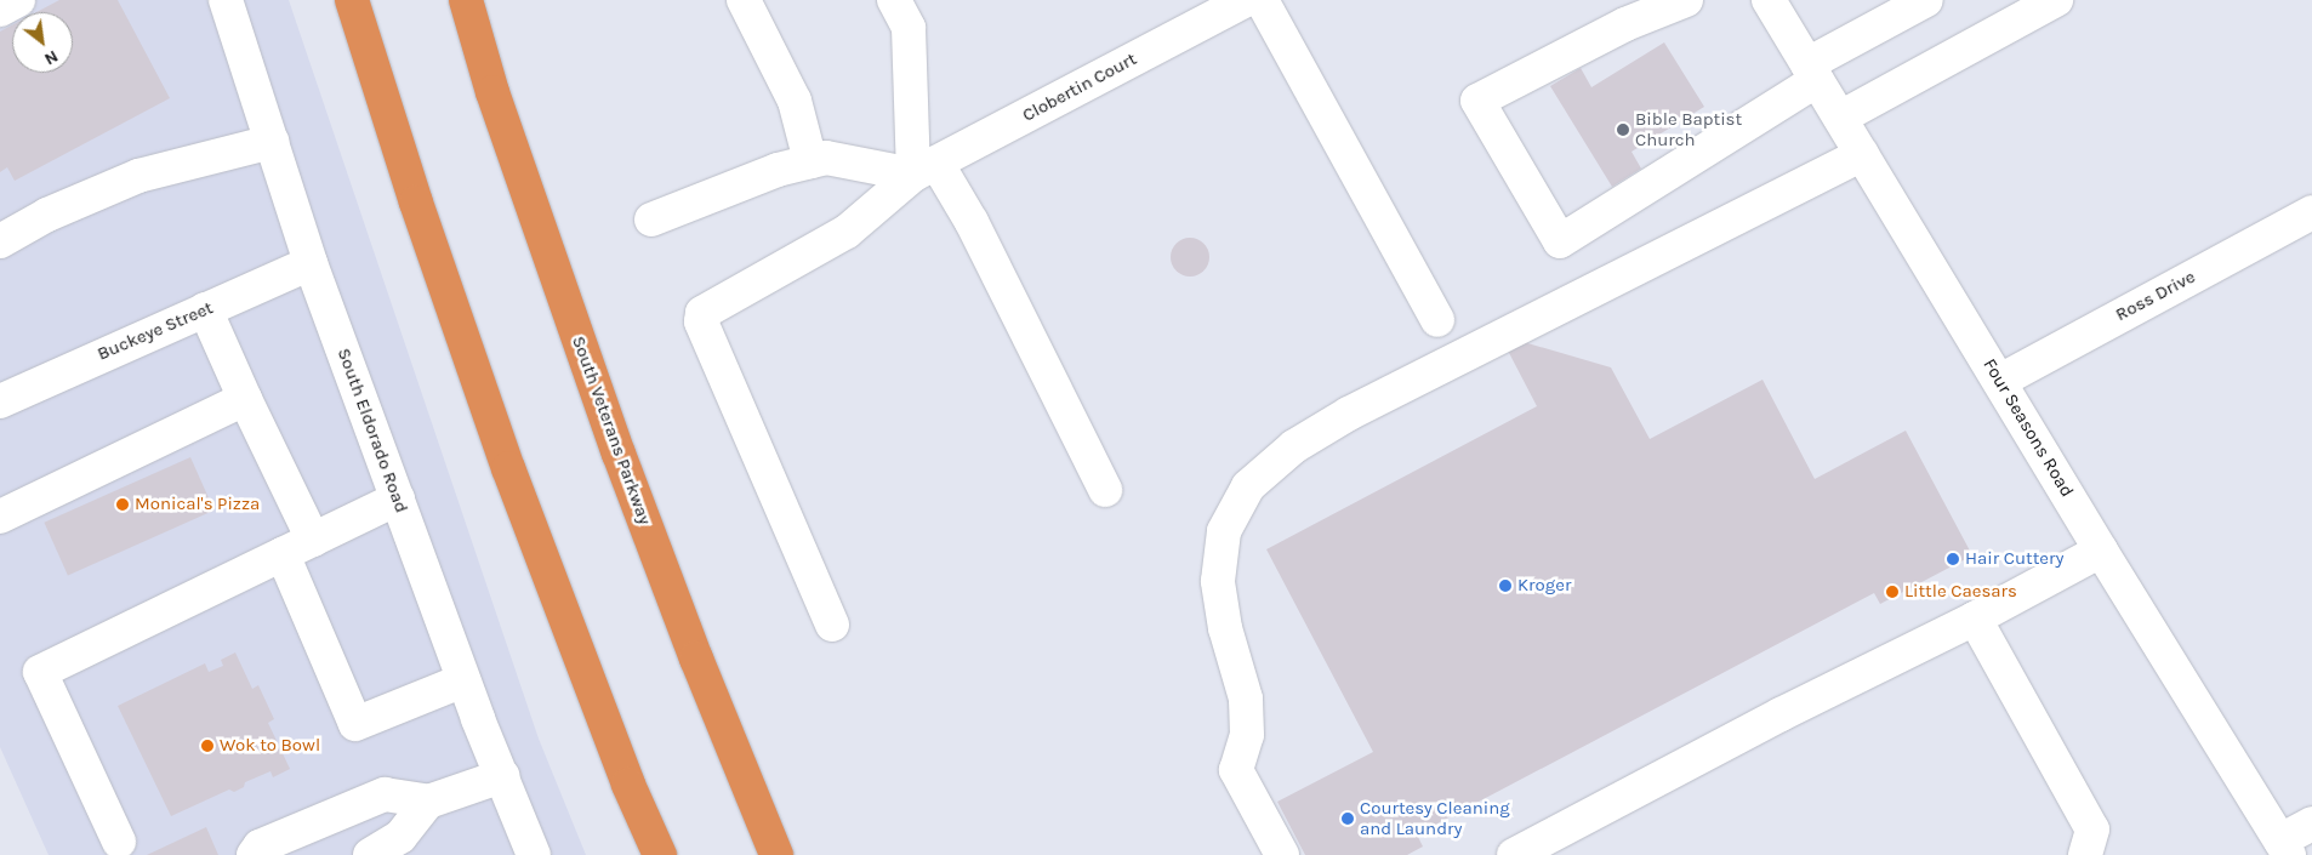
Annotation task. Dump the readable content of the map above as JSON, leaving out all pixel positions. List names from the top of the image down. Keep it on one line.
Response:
{"streets":{"highway":["South Veterans Parkway"],"street":["Clobertin Court","Ross Drive","Buckeye Street","Four Seasons Road","South Eldorado Road"]},"crossings":[["Ross Drive","Four Seasons Road"],["Buckeye Street","South Eldorado Road"]],"places":["Bible Baptist Church","Monical's Pizza","Hair Cuttery","Kroger","Little Caesars","Wok to Bowl","Courtesy Cleaning and Laundry"],"north":"bottom right"}
